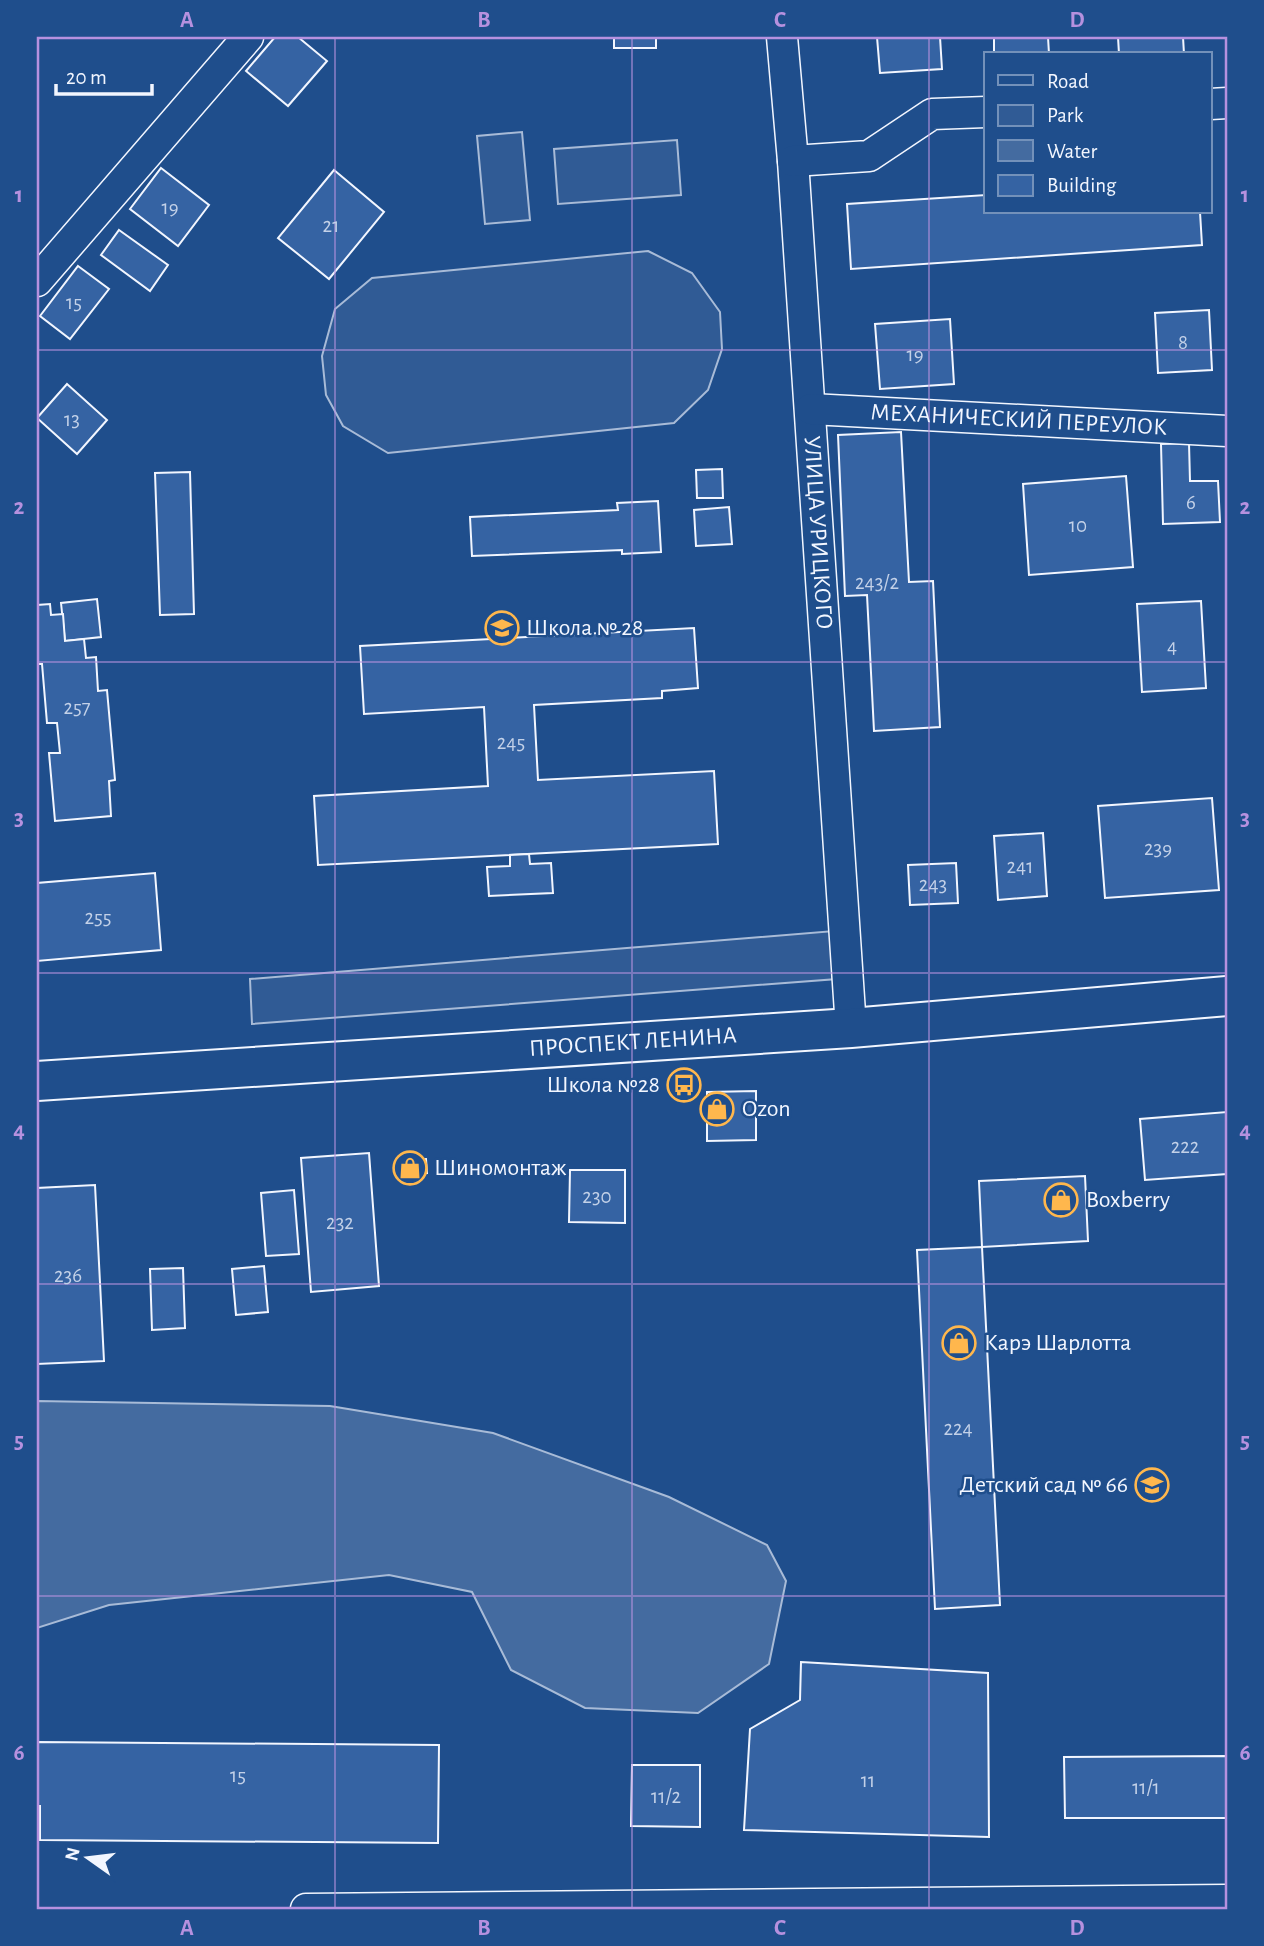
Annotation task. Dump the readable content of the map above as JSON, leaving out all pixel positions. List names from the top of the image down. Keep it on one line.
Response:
{"streets":{"main road":["ПРОСПЕКТ ЛЕНИНА"],"street":["МЕХАНИЧЕСКИЙ ПЕРЕУЛОК","УЛИЦА УРИЦКОГО"]},"crossings":[["МЕХАНИЧЕСКИЙ ПЕРЕУЛОК","УЛИЦА УРИЦКОГО"],["УЛИЦА УРИЦКОГО","ПРОСПЕКТ ЛЕНИНА"]],"places":{"school or university":["Школа № 28","Детский сад № 66"],"bus stop":["Школа №28"],"shop":["Ozon","Шиномонтаж","Boxberry","Карэ Шарлотта"]},"house_numbers":["19","21","15","8","19","13","6","10","243/2","4","257","245","239","241","243","255","222","230","232","236","224","15","11","11/1","11/2"],"legend":["Road","Park","Water","Building"],"scale_bar":"20 m","north":"left","grid":{"columns":["A","B","C","D"],"rows":["1","2","3","4","5","6"]}}
